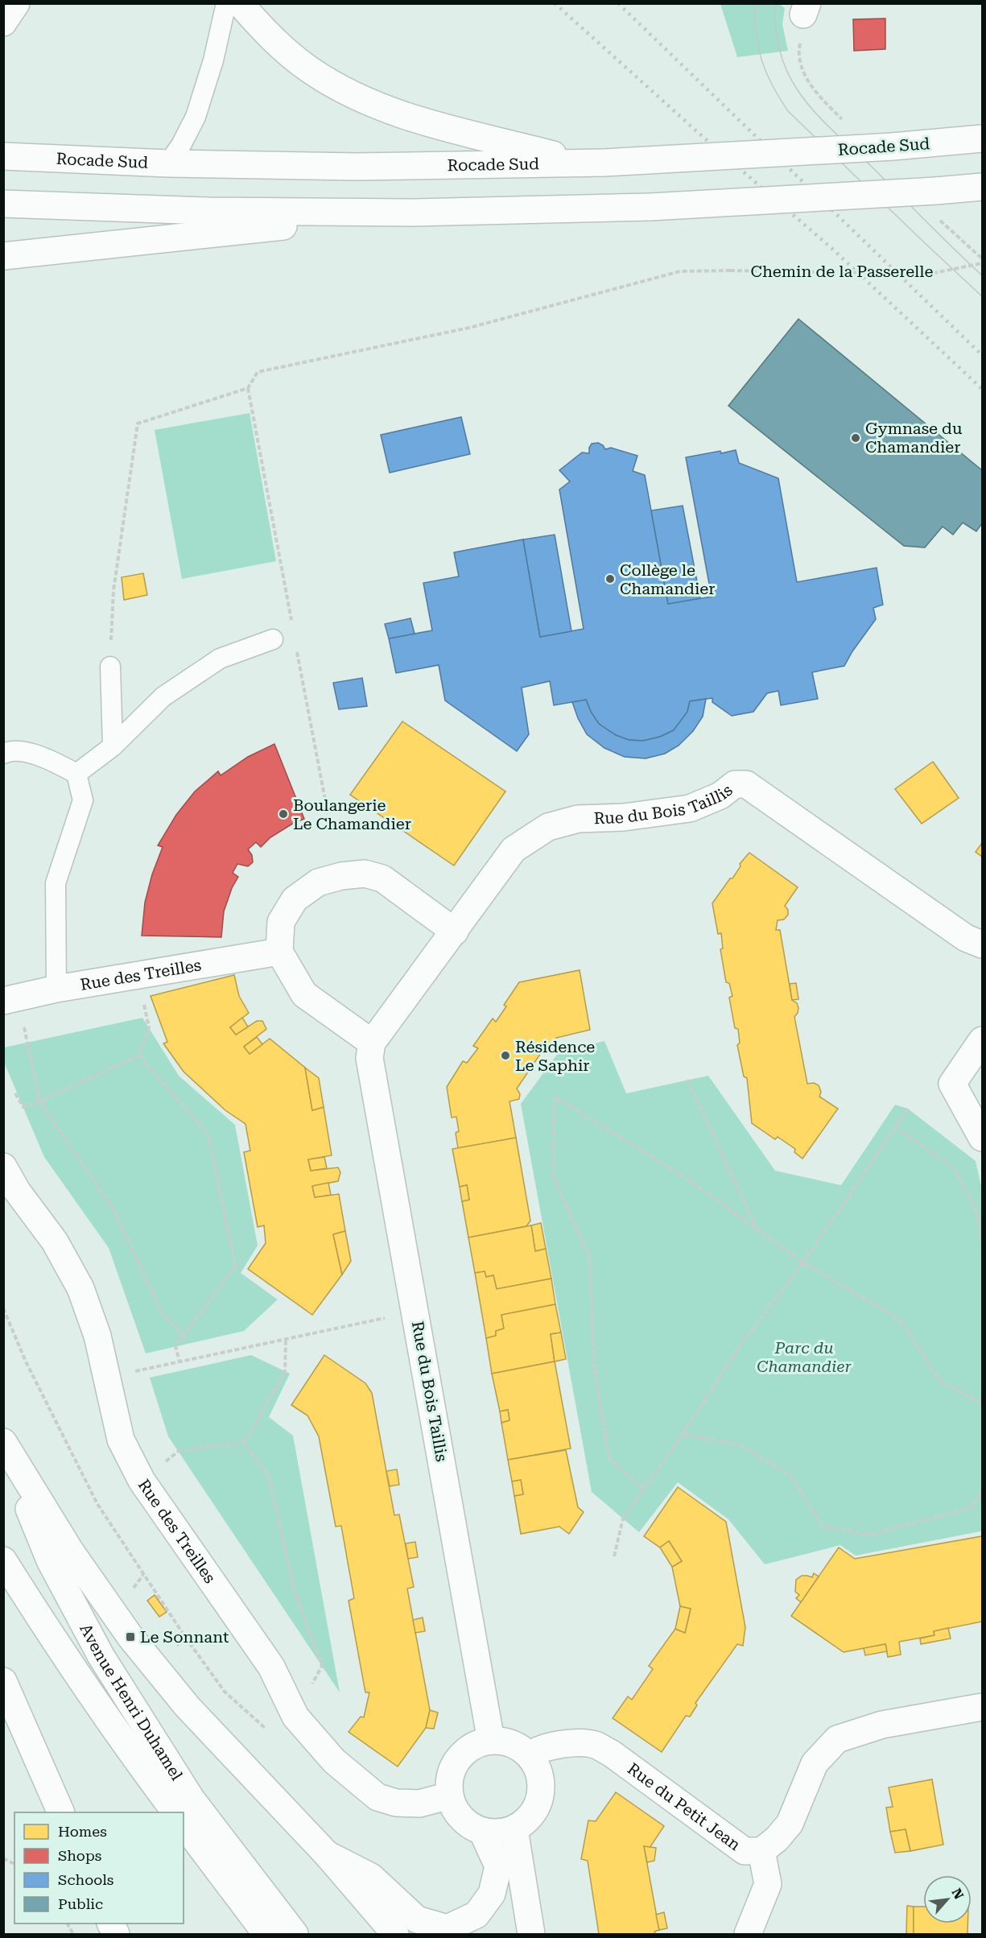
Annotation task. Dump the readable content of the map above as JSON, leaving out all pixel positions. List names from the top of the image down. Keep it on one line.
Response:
{"streets":{"main road":["Rocade Sud","Rue du Bois Taillis","Rue des Treilles","Avenue Henri Duhamel","Rue du Petit Jean"],"path":["Chemin de la Passerelle"]},"crossings":[["Rue du Bois Taillis","Rue des Treilles"],["Rue du Bois Taillis","Rue du Petit Jean"],["Rue des Treilles","Rue du Petit Jean"]],"parks":["Parc du Chamandier"],"places":{"other":["Gymnase du Chamandier","Collège le Chamandier","Boulangerie Le Chamandier","Résidence Le Saphir"],"transit":["Le Sonnant"]},"legend":["Homes","Shops","Schools","Public"],"north":"top right"}
